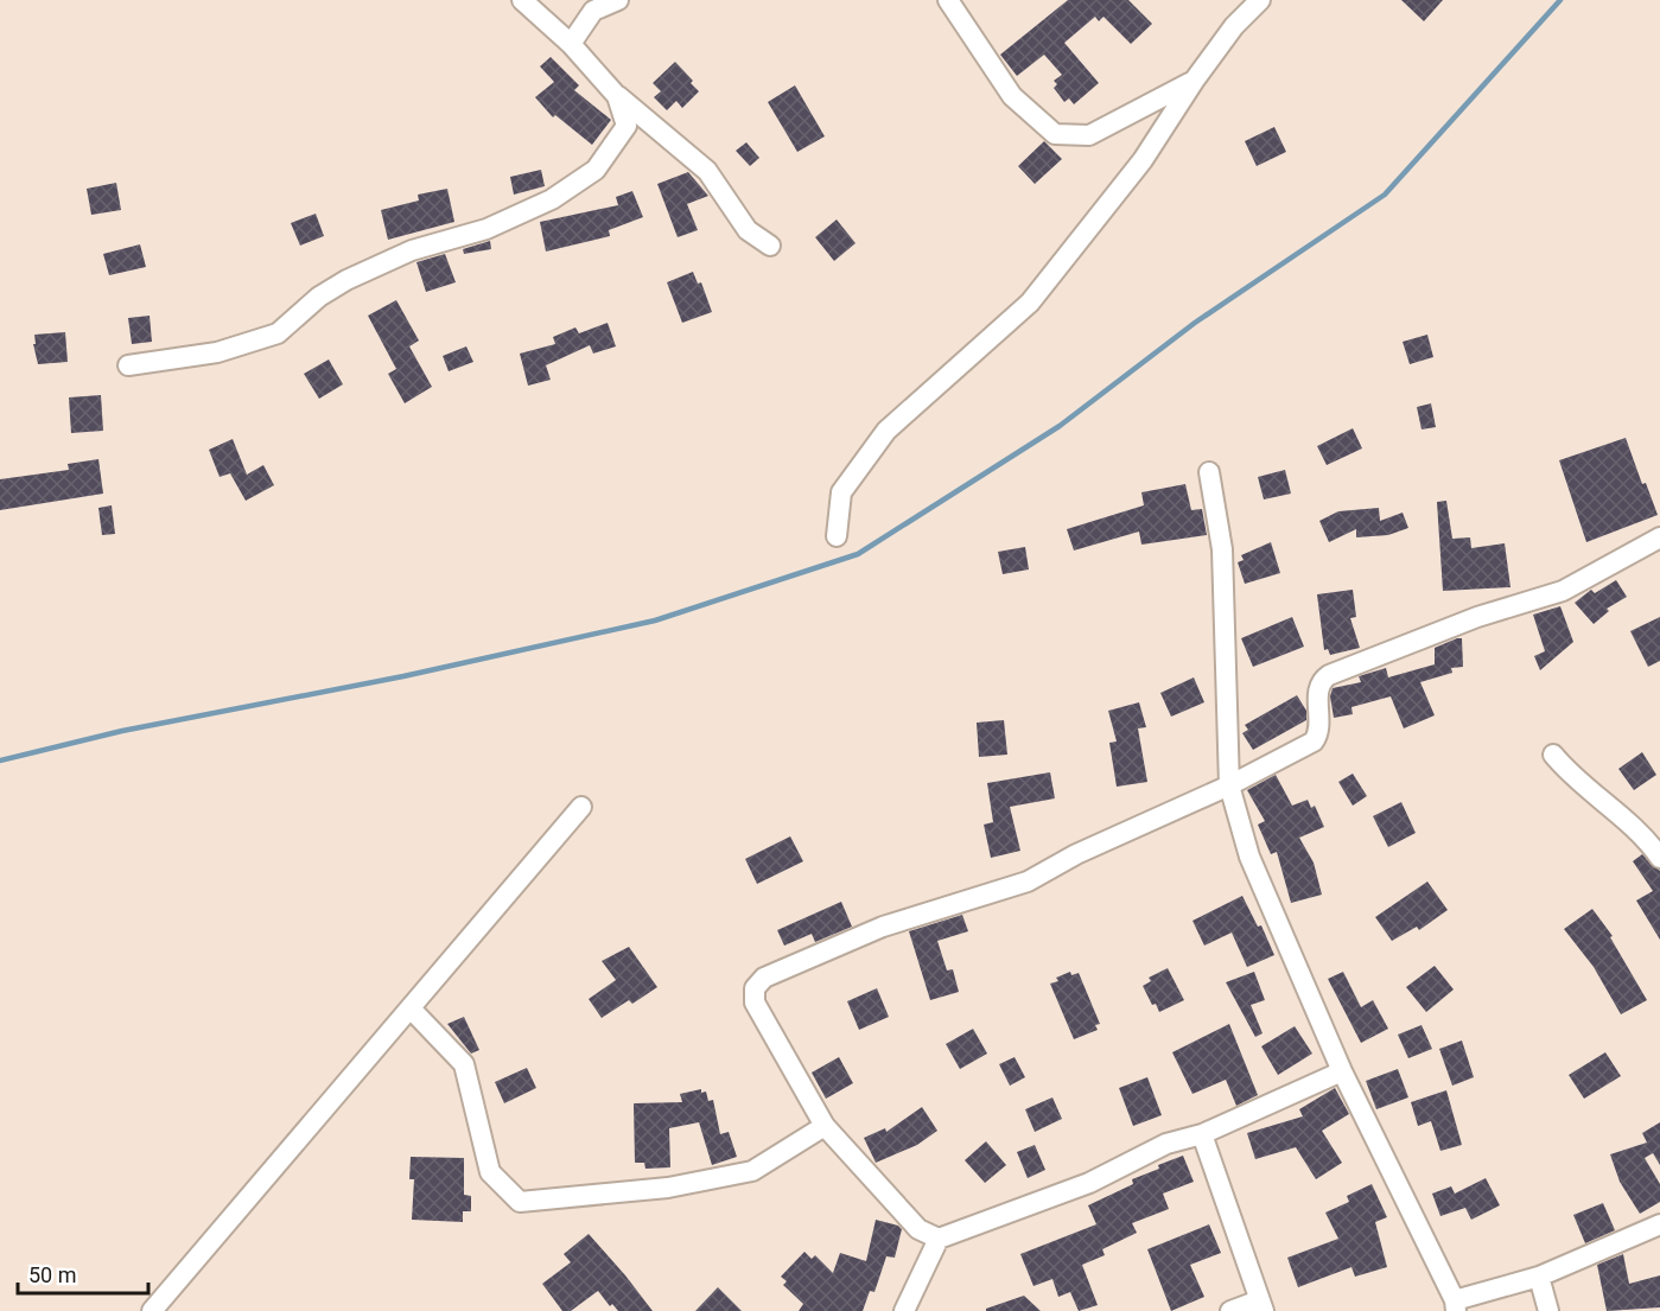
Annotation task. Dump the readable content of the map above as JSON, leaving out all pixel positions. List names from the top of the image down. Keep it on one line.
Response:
{"scale_bar":"50 m"}
